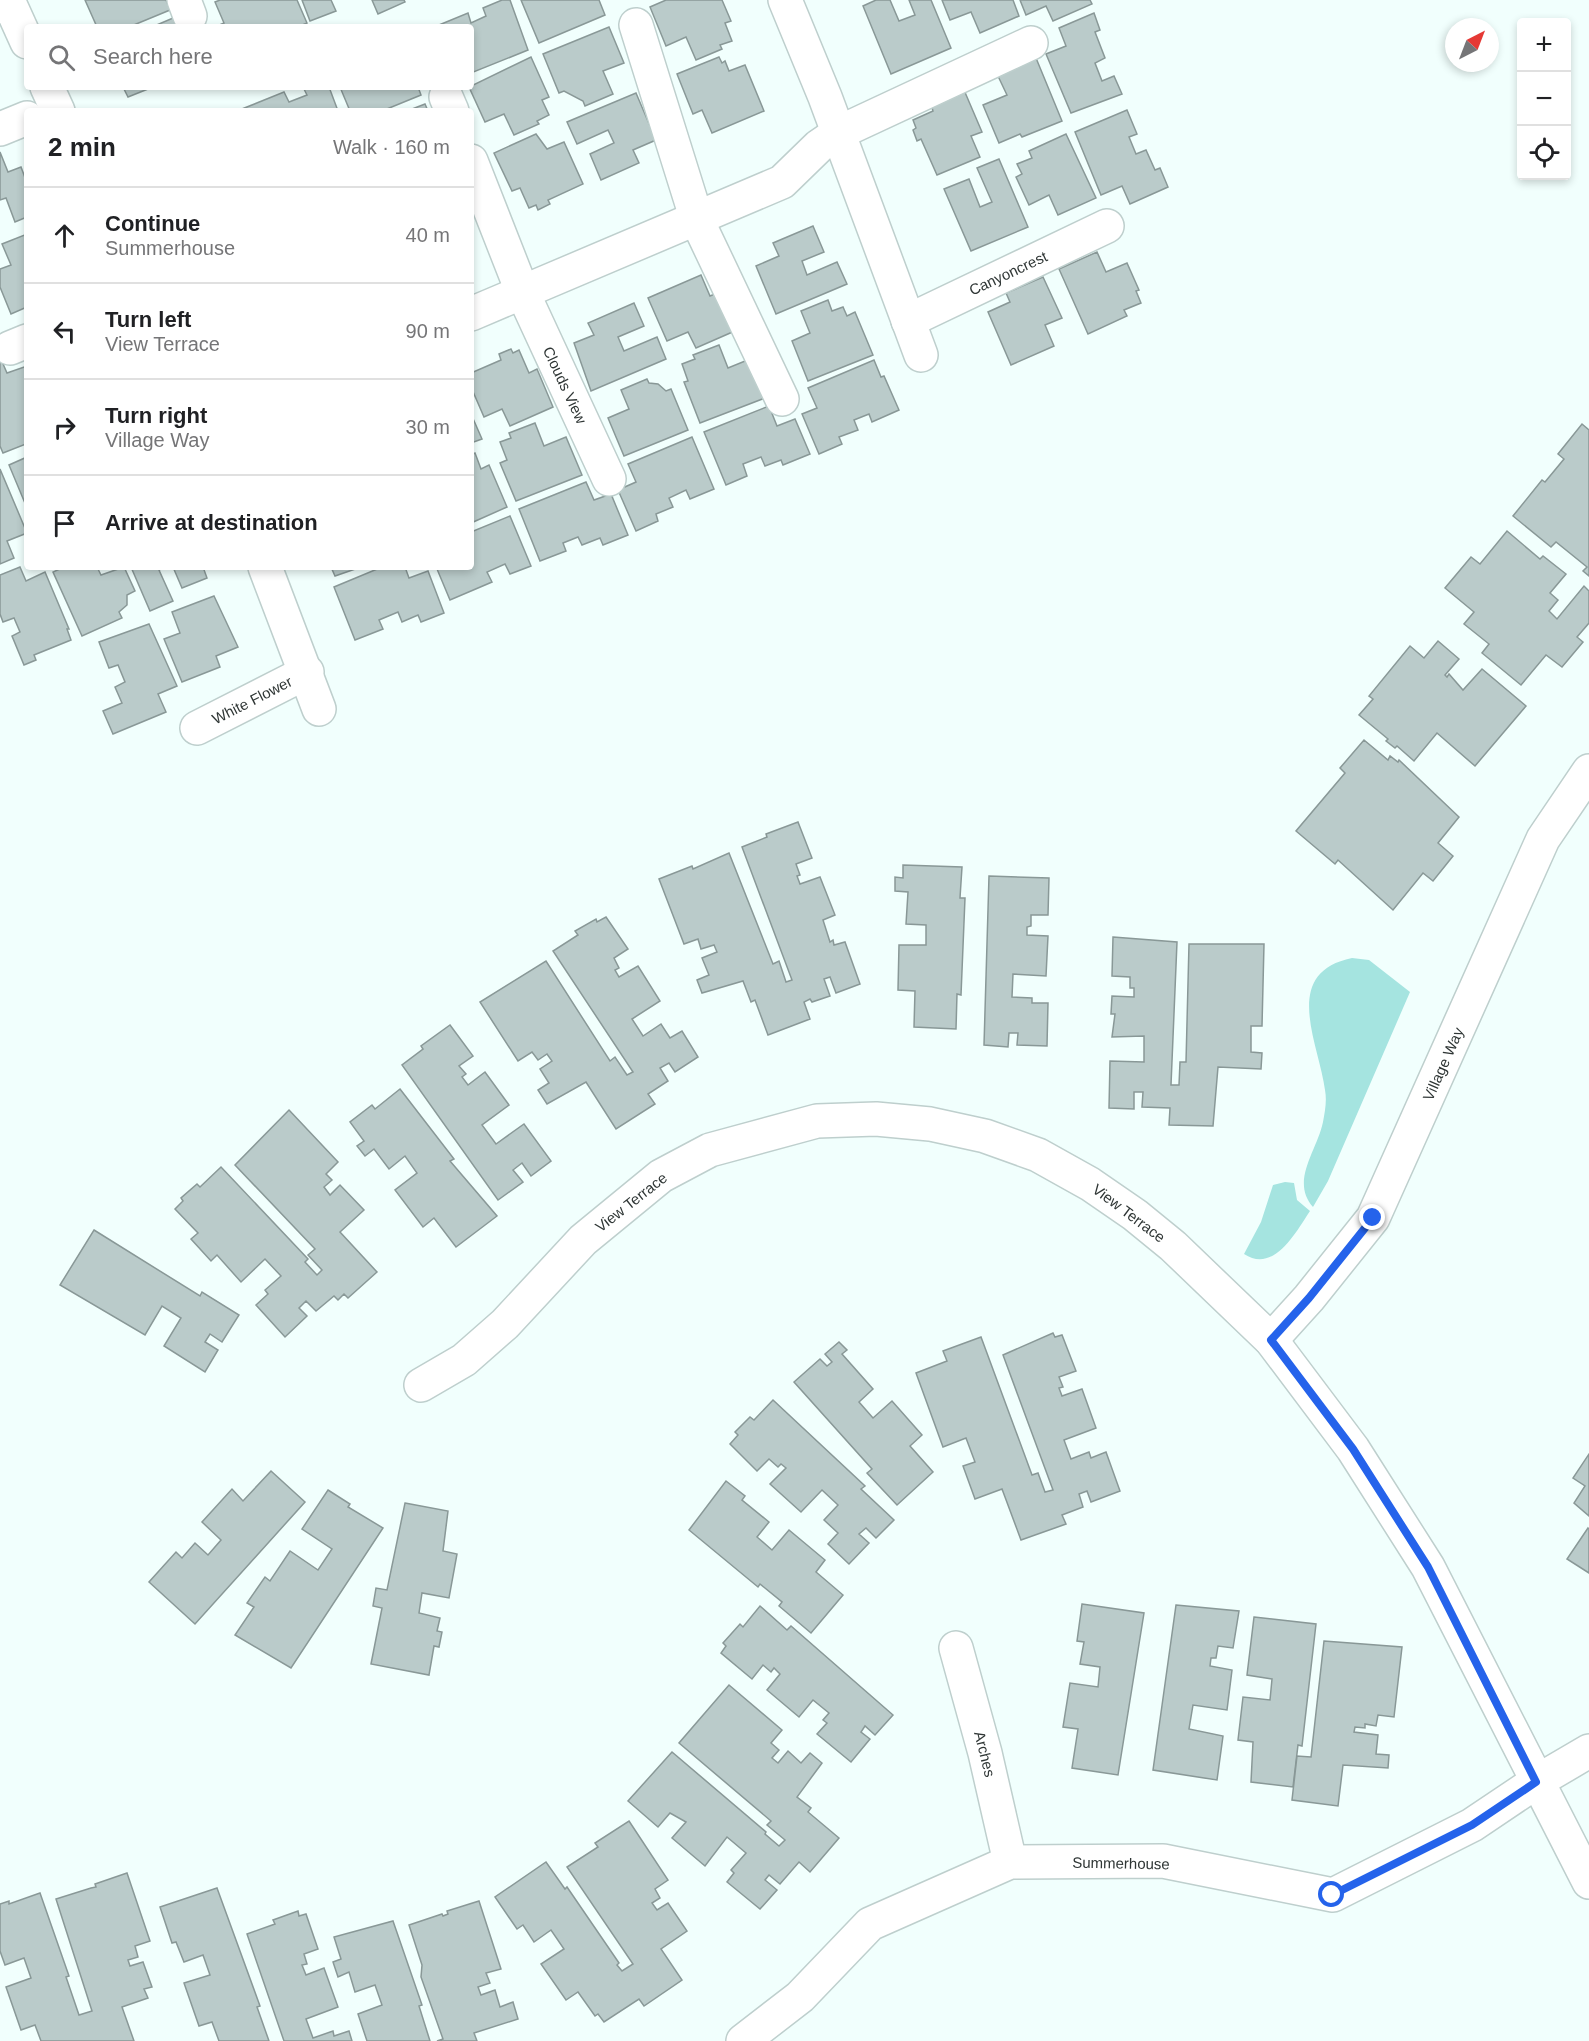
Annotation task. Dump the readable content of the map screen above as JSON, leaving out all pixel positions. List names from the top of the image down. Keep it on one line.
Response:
{"streets":{"street":["Canyoncrest","Clouds View","White Flower","Village Way","View Terrace","Arches","Summerhouse"]},"crossings":[["Village Way","View Terrace"],["View Terrace","Summerhouse"],["Arches","Summerhouse"]],"north":"top right","page":{"map_buttons":["+","−"],"search":"Search here","heading":["2 min","Walk · 160 m"],"list":[["Continue","Summerhouse","40 m"],["Turn left","View Terrace","90 m"],["Turn right","Village Way","30 m"],"Arrive at destination"]}}
